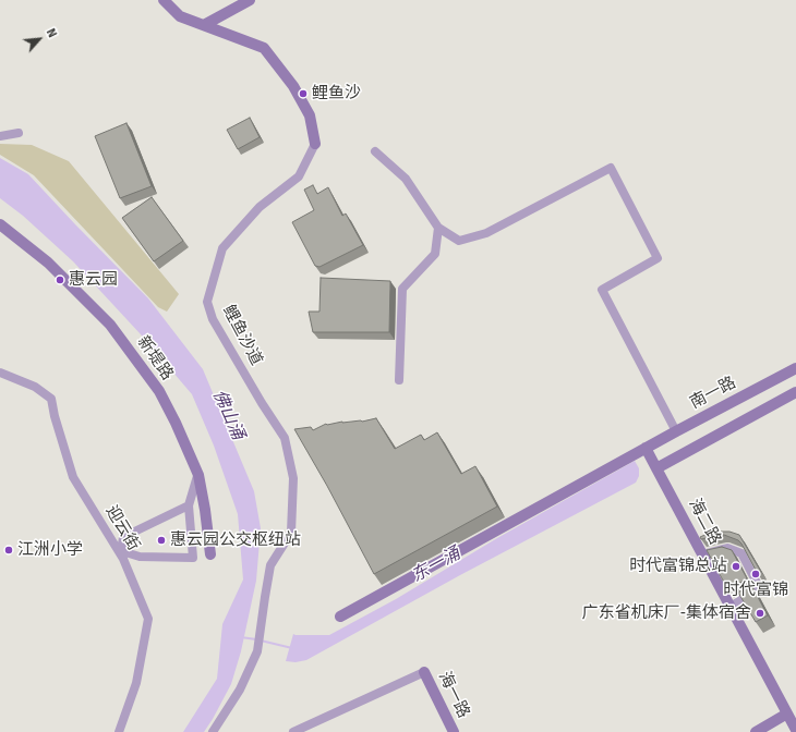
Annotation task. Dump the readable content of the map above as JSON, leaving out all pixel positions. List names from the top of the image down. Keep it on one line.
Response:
{"streets":{"street":["鲤鱼沙道","新堤路","南一路","海二路","迎云街","海一路"]},"crossings":[["南一路","海二路"]],"water":["佛山涌","东一涌"],"places":["鲤鱼沙","惠云园","惠云园公交枢纽站","江洲小学","时代富锦总站","时代富锦","广东省机床厂-集体宿舍"],"north":"top right"}
